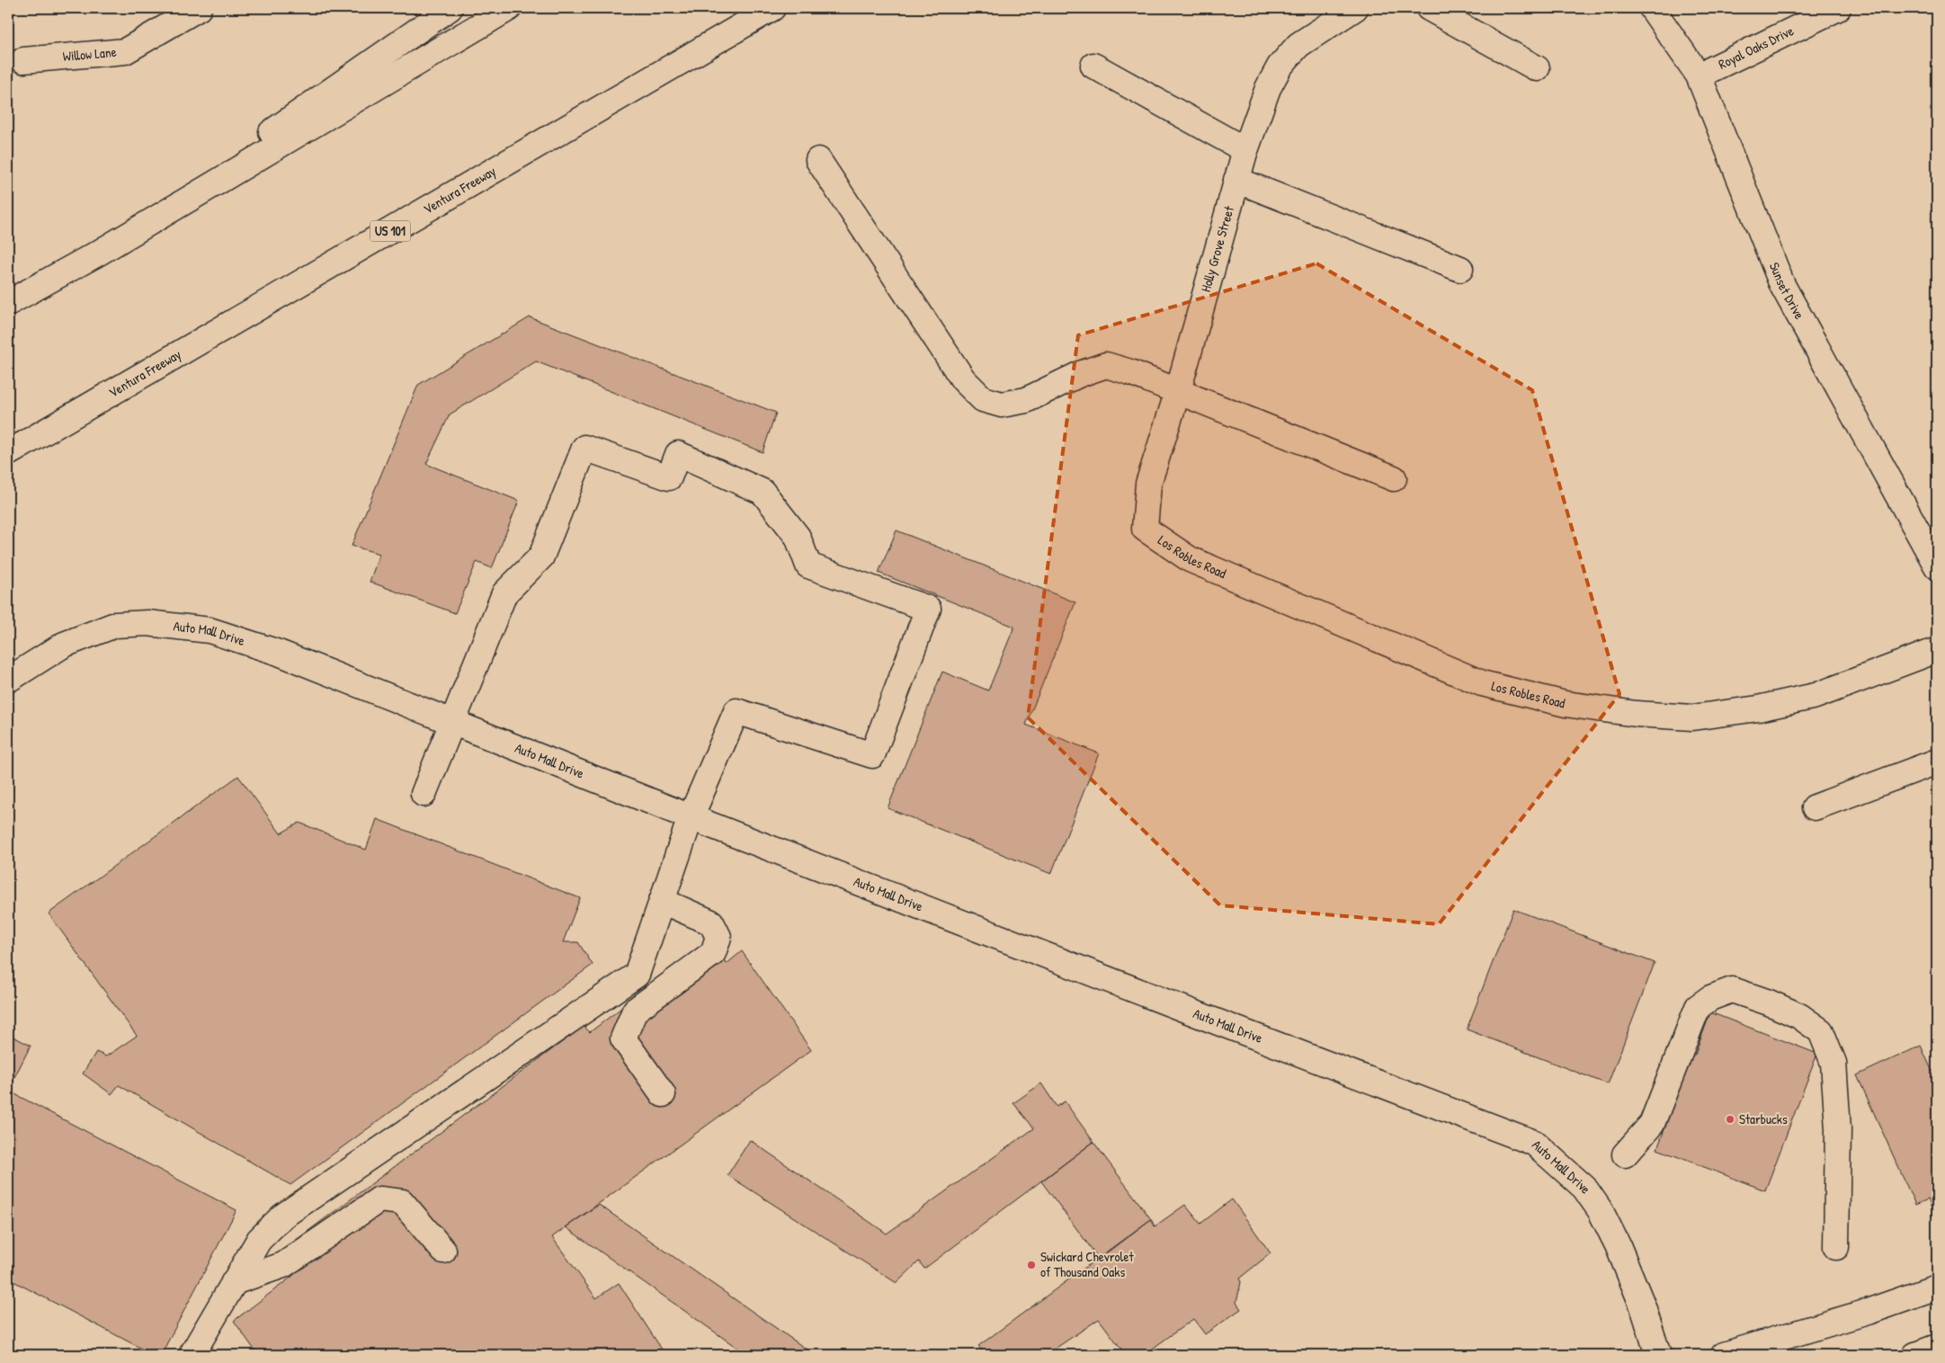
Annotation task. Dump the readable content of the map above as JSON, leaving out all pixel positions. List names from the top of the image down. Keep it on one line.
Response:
{"streets":{"main road":["Royal Oaks Drive","Willow Lane","Ventura Freeway","US 101","Holly Grove Street","Sunset Drive","Los Robles Road","Auto Mall Drive"]},"crossings":[["Royal Oaks Drive","Sunset Drive"],["Holly Grove Street","Los Robles Road"]],"places":["Starbucks","Swickard Chevrolet of Thousand Oaks"]}
